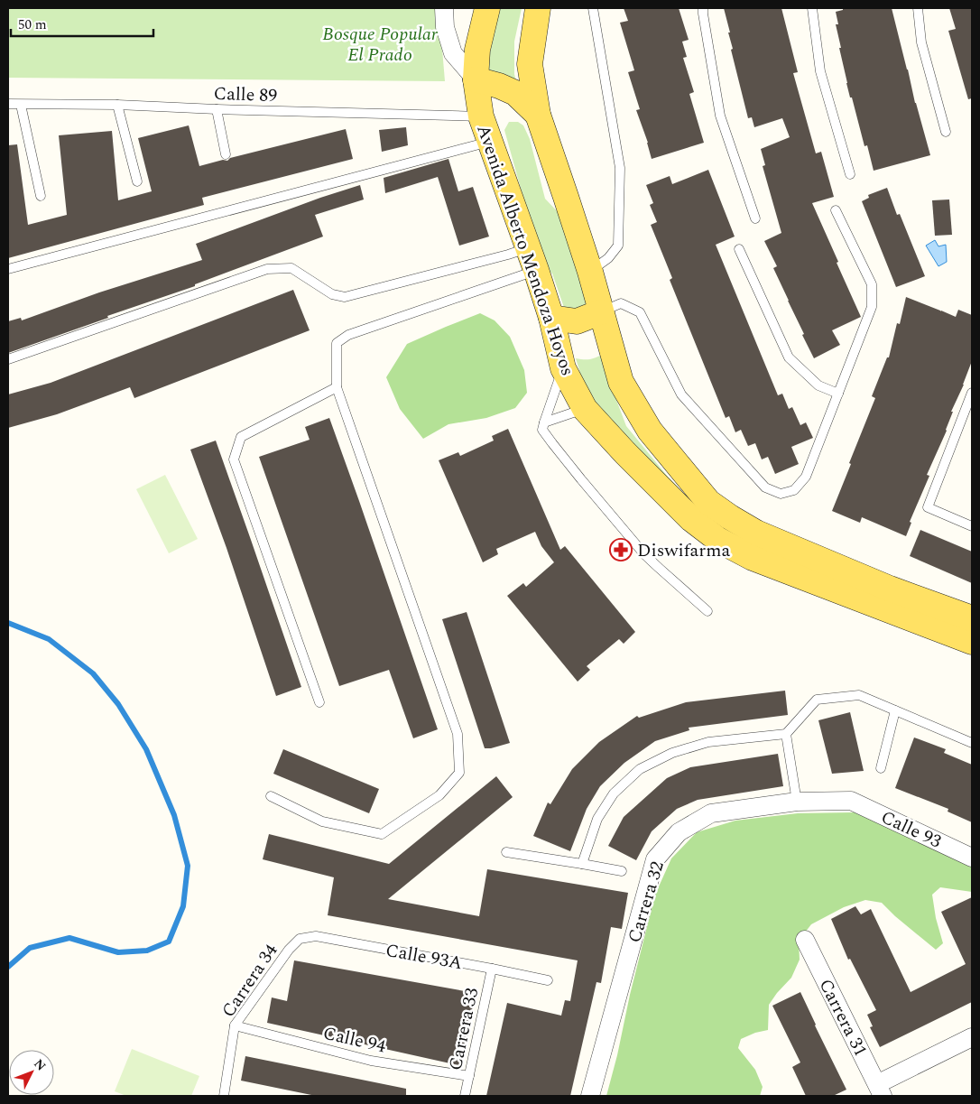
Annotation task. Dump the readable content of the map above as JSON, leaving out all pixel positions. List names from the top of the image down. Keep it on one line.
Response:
{"streets":{"main road":["Avenida Alberto Mendoza Hoyos"],"street":["Calle 93","Carrera 32","Carrera 31"],"lane":["Calle 89","Calle 93A","Carrera 34","Carrera 33","Calle 94"]},"crossings":[["Calle 89","Avenida Alberto Mendoza Hoyos"],["Calle 93","Carrera 32"],["Calle 93A","Carrera 34"],["Calle 93A","Carrera 33"],["Carrera 34","Calle 94"],["Carrera 33","Calle 94"]],"parks":["Bosque Popular El Prado"],"places":{"pharmacy":["Diswifarma"]},"scale_bar":"50 m","north":"top right"}
